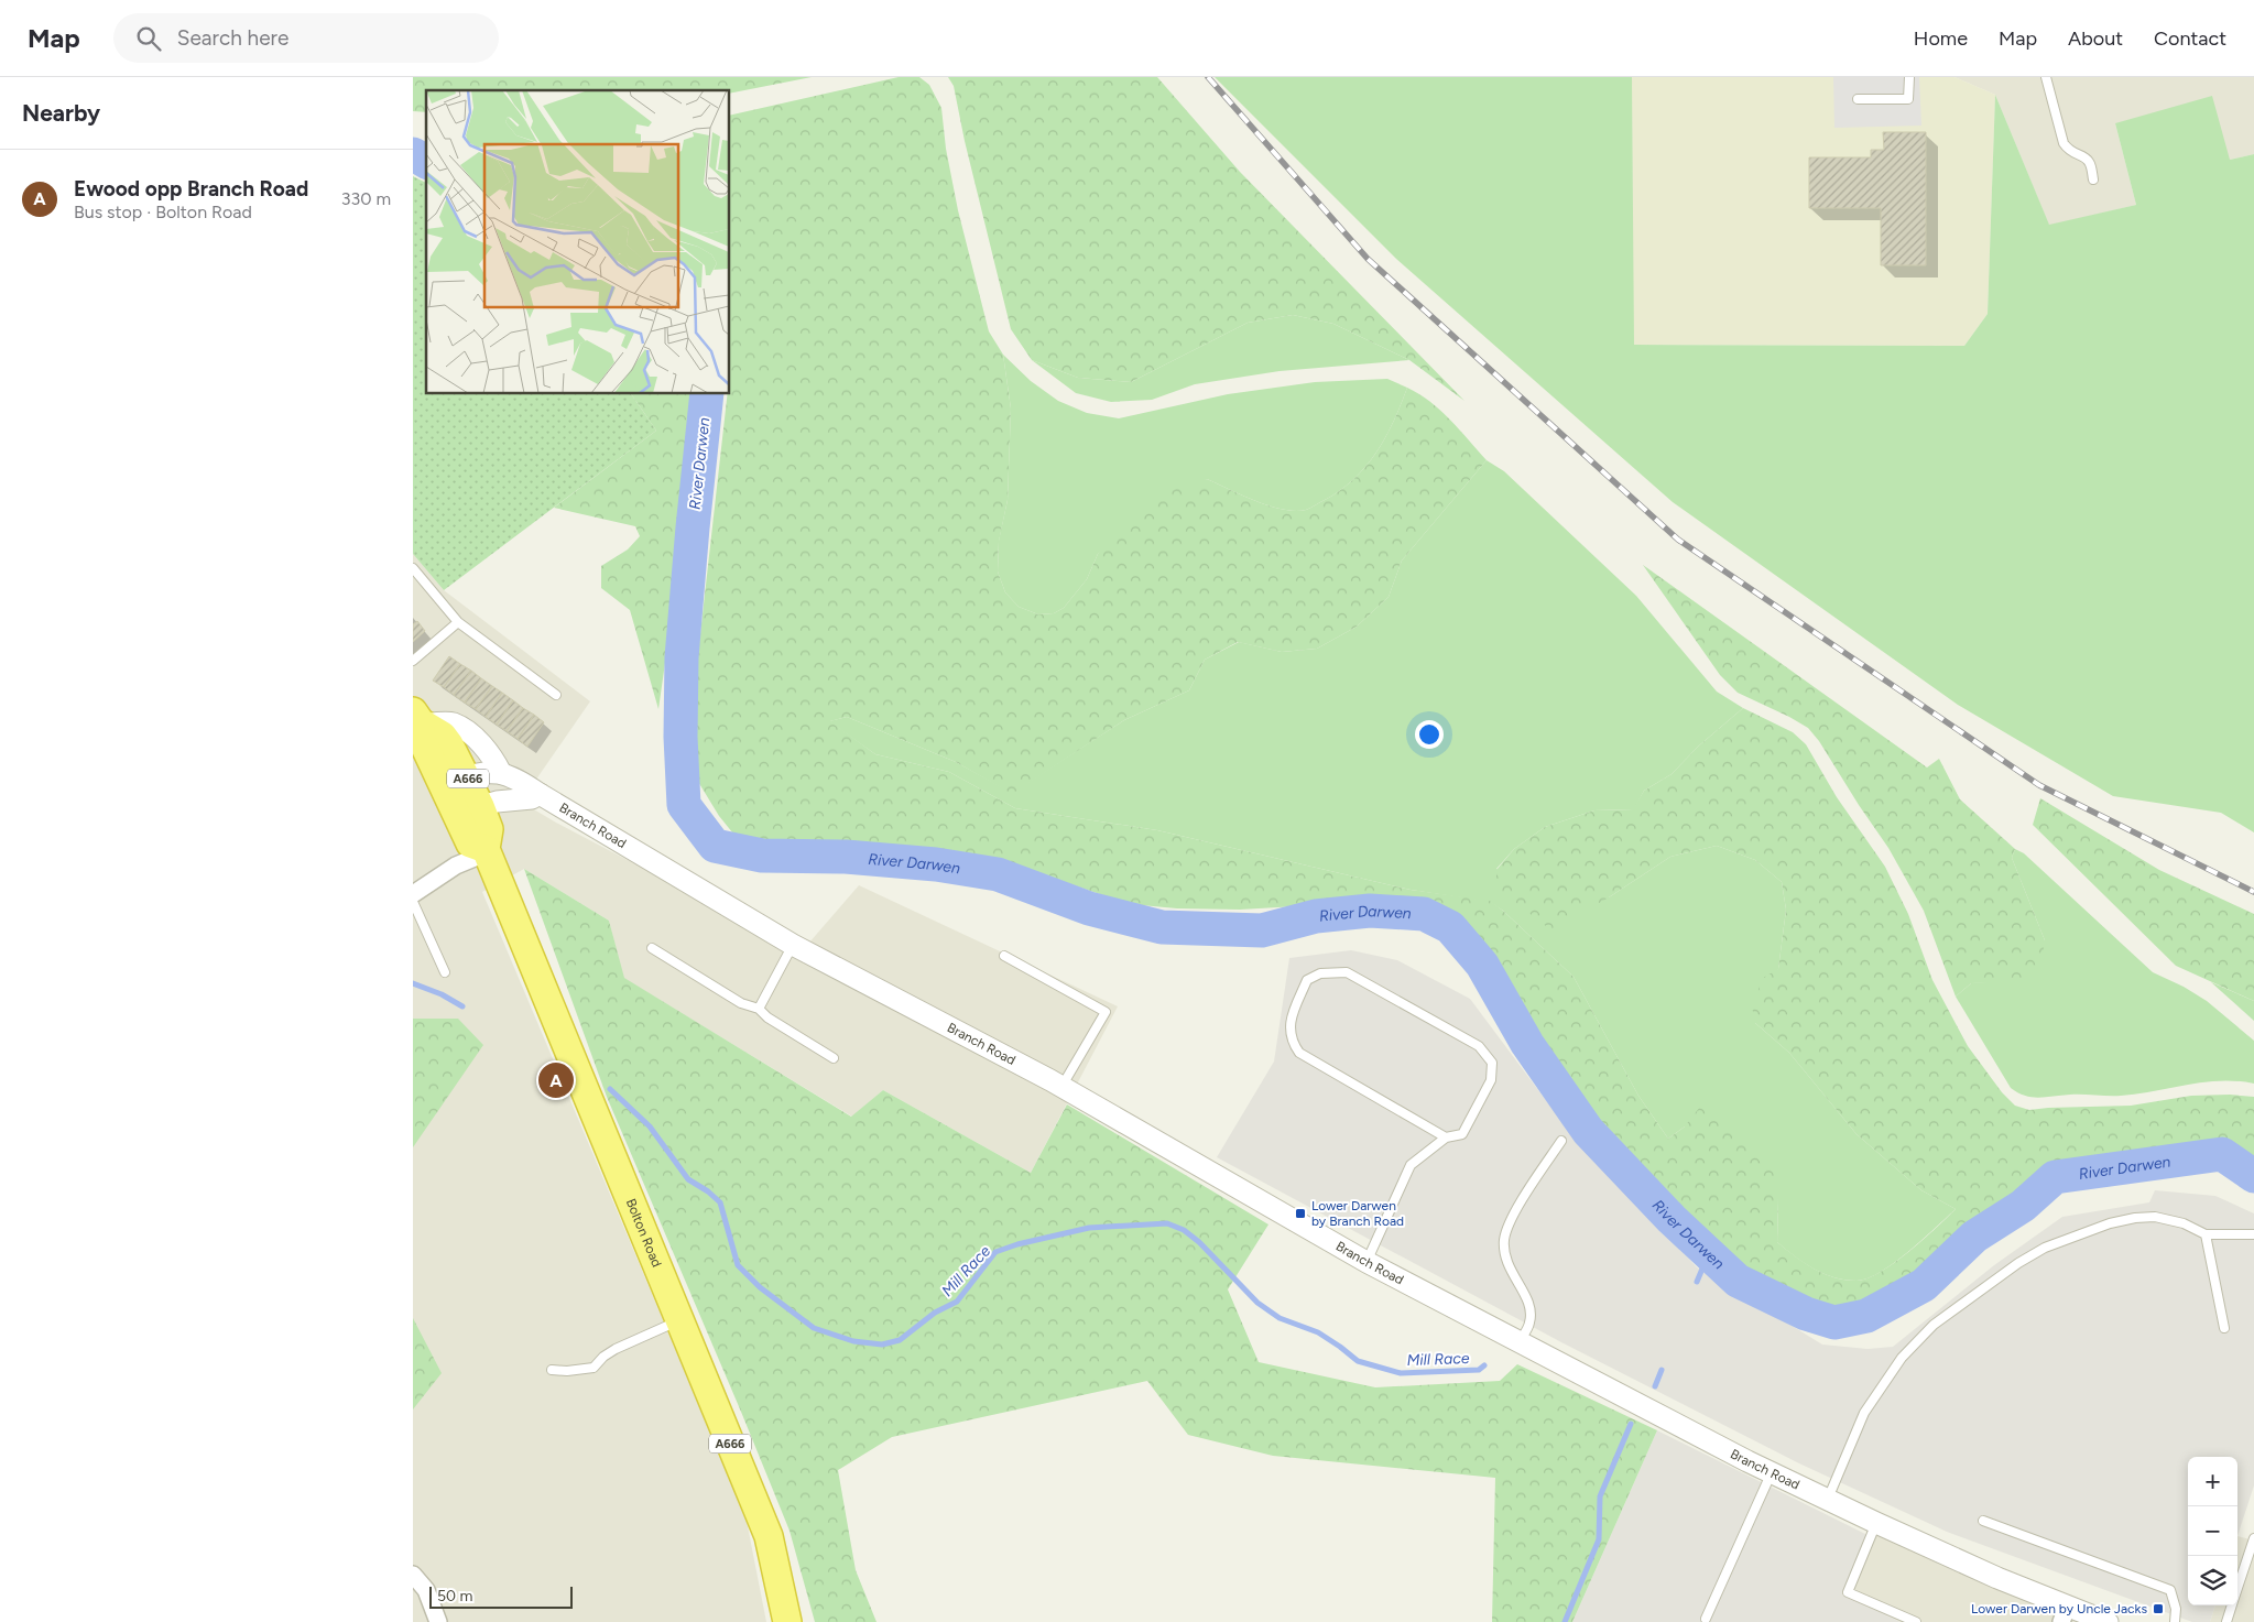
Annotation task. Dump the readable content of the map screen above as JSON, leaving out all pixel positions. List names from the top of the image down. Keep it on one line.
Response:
{"streets":{"highway":["A666","Bolton Road"],"street":["Branch Road"]},"crossings":[["Branch Road","Bolton Road"]],"water":["River Darwen","Mill Race"],"places":{"transit":["Lower Darwen by Branch Road","Lower Darwen by Uncle Jacks"]},"scale_bar":"50 m","page":{"header":"Map","search":"Search here","nav":["Home","Map","About","Contact"],"heading":"Nearby","list":[{"mark":"A","name":"Ewood opp Branch Road","note":"Bus stop · Bolton Road","value":"330 m"}],"pins":"A","map_buttons":["+","−"],"scale":"50 m"}}
